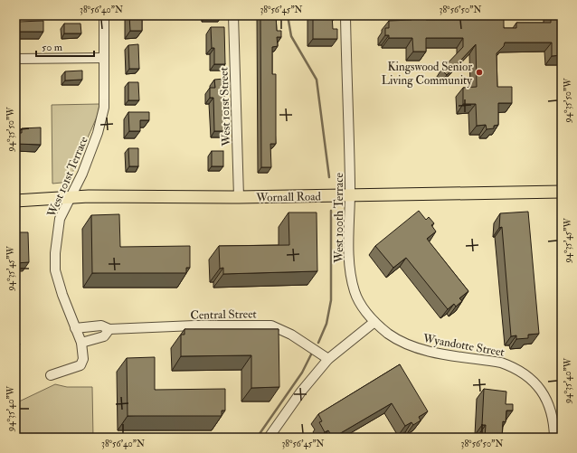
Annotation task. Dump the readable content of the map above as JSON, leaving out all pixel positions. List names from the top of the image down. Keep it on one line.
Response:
{"streets":{"main road":["Wornall Road"],"street":["West 101st Street","West 101st Terrace","West 100th Terrace","Central Street","Wyandotte Street"]},"crossings":[["West 101st Street","Wornall Road"],["West 101st Terrace","Wornall Road"],["West 101st Terrace","Central Street"],["Wornall Road","West 100th Terrace"],["West 100th Terrace","Wyandotte Street"]],"places":["Kingswood Senior Living Community"],"scale_bar":"50 m","coordinates":["38°56'40\"N","38°56'45\"N","38°56'50\"N","94°35'50\"W","94°35'45\"W","94°35'40\"W"]}
